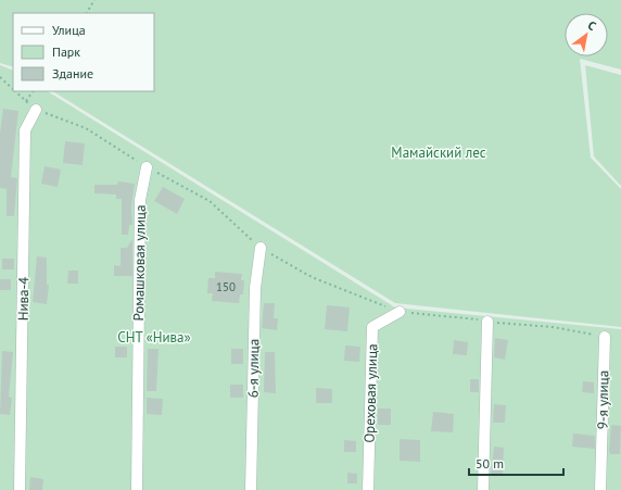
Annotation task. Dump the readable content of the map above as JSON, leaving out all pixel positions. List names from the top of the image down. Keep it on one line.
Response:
{"streets":{"street":["Ромашковая улица","Нива-4","6-я улица","Ореховая улица","9-я улица"]},"parks":["Мамайский лес","СНТ «Нива»"],"house_numbers":["150"],"legend":["Улица","Парк","Здание"],"scale_bar":"50 m","north":"top right"}
